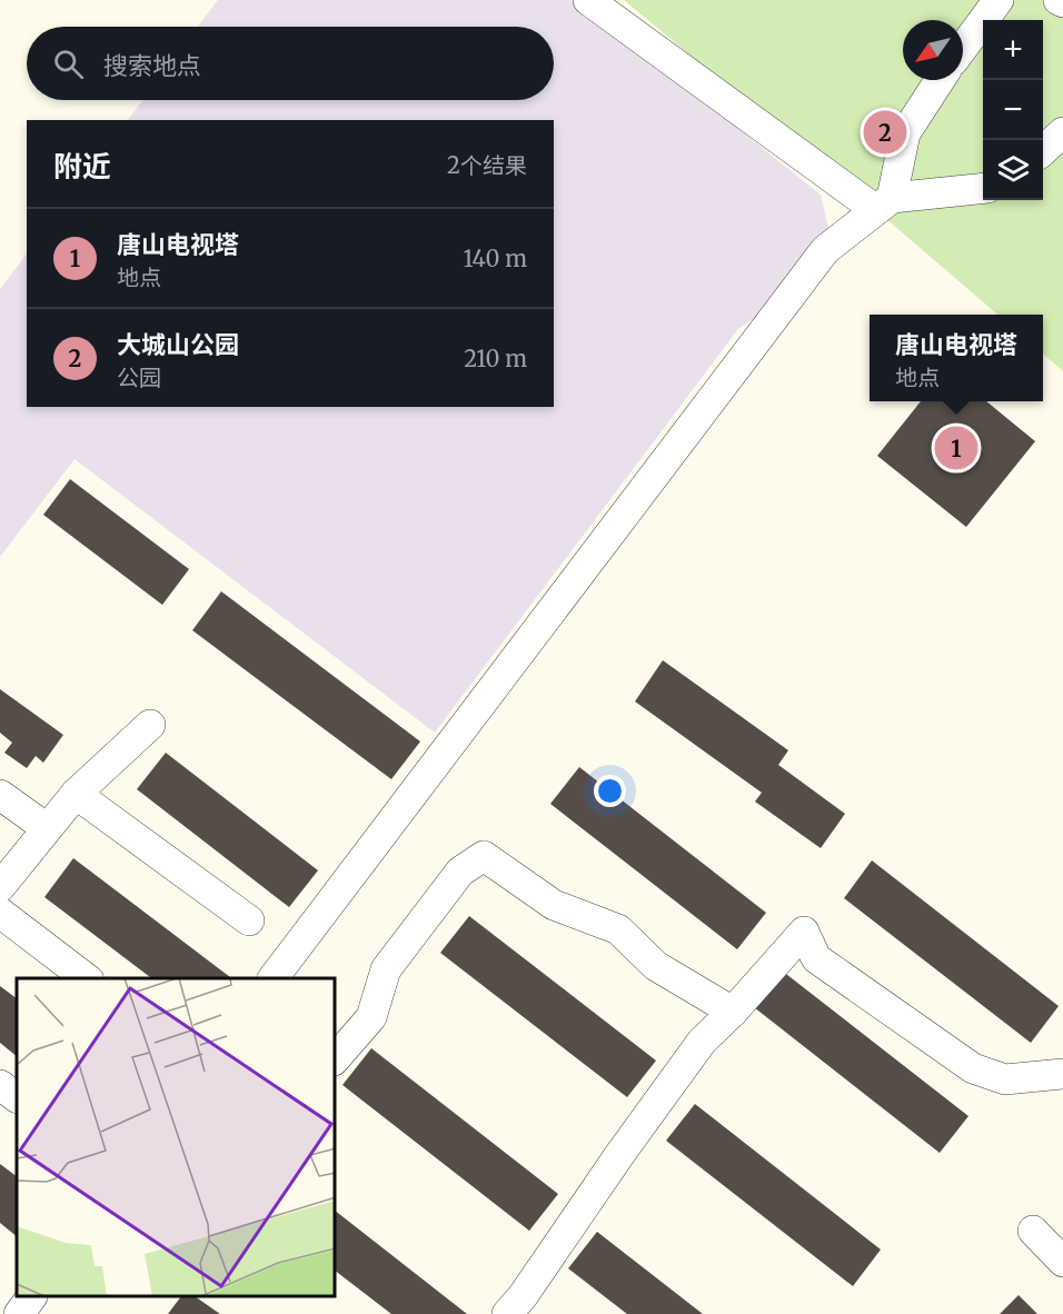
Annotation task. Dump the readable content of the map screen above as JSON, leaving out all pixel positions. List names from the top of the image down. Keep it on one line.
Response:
{"north":"bottom left","page":{"map_buttons":["+","−"],"search":"搜索地点","pins":["2","1"],"heading":["附近","2个结果"],"list":[{"mark":"1","name":"唐山电视塔","note":"地点","value":"140 m"},{"mark":"2","name":"大城山公园","note":"公园","value":"210 m"}],"popup":["唐山电视塔","地点"]}}
